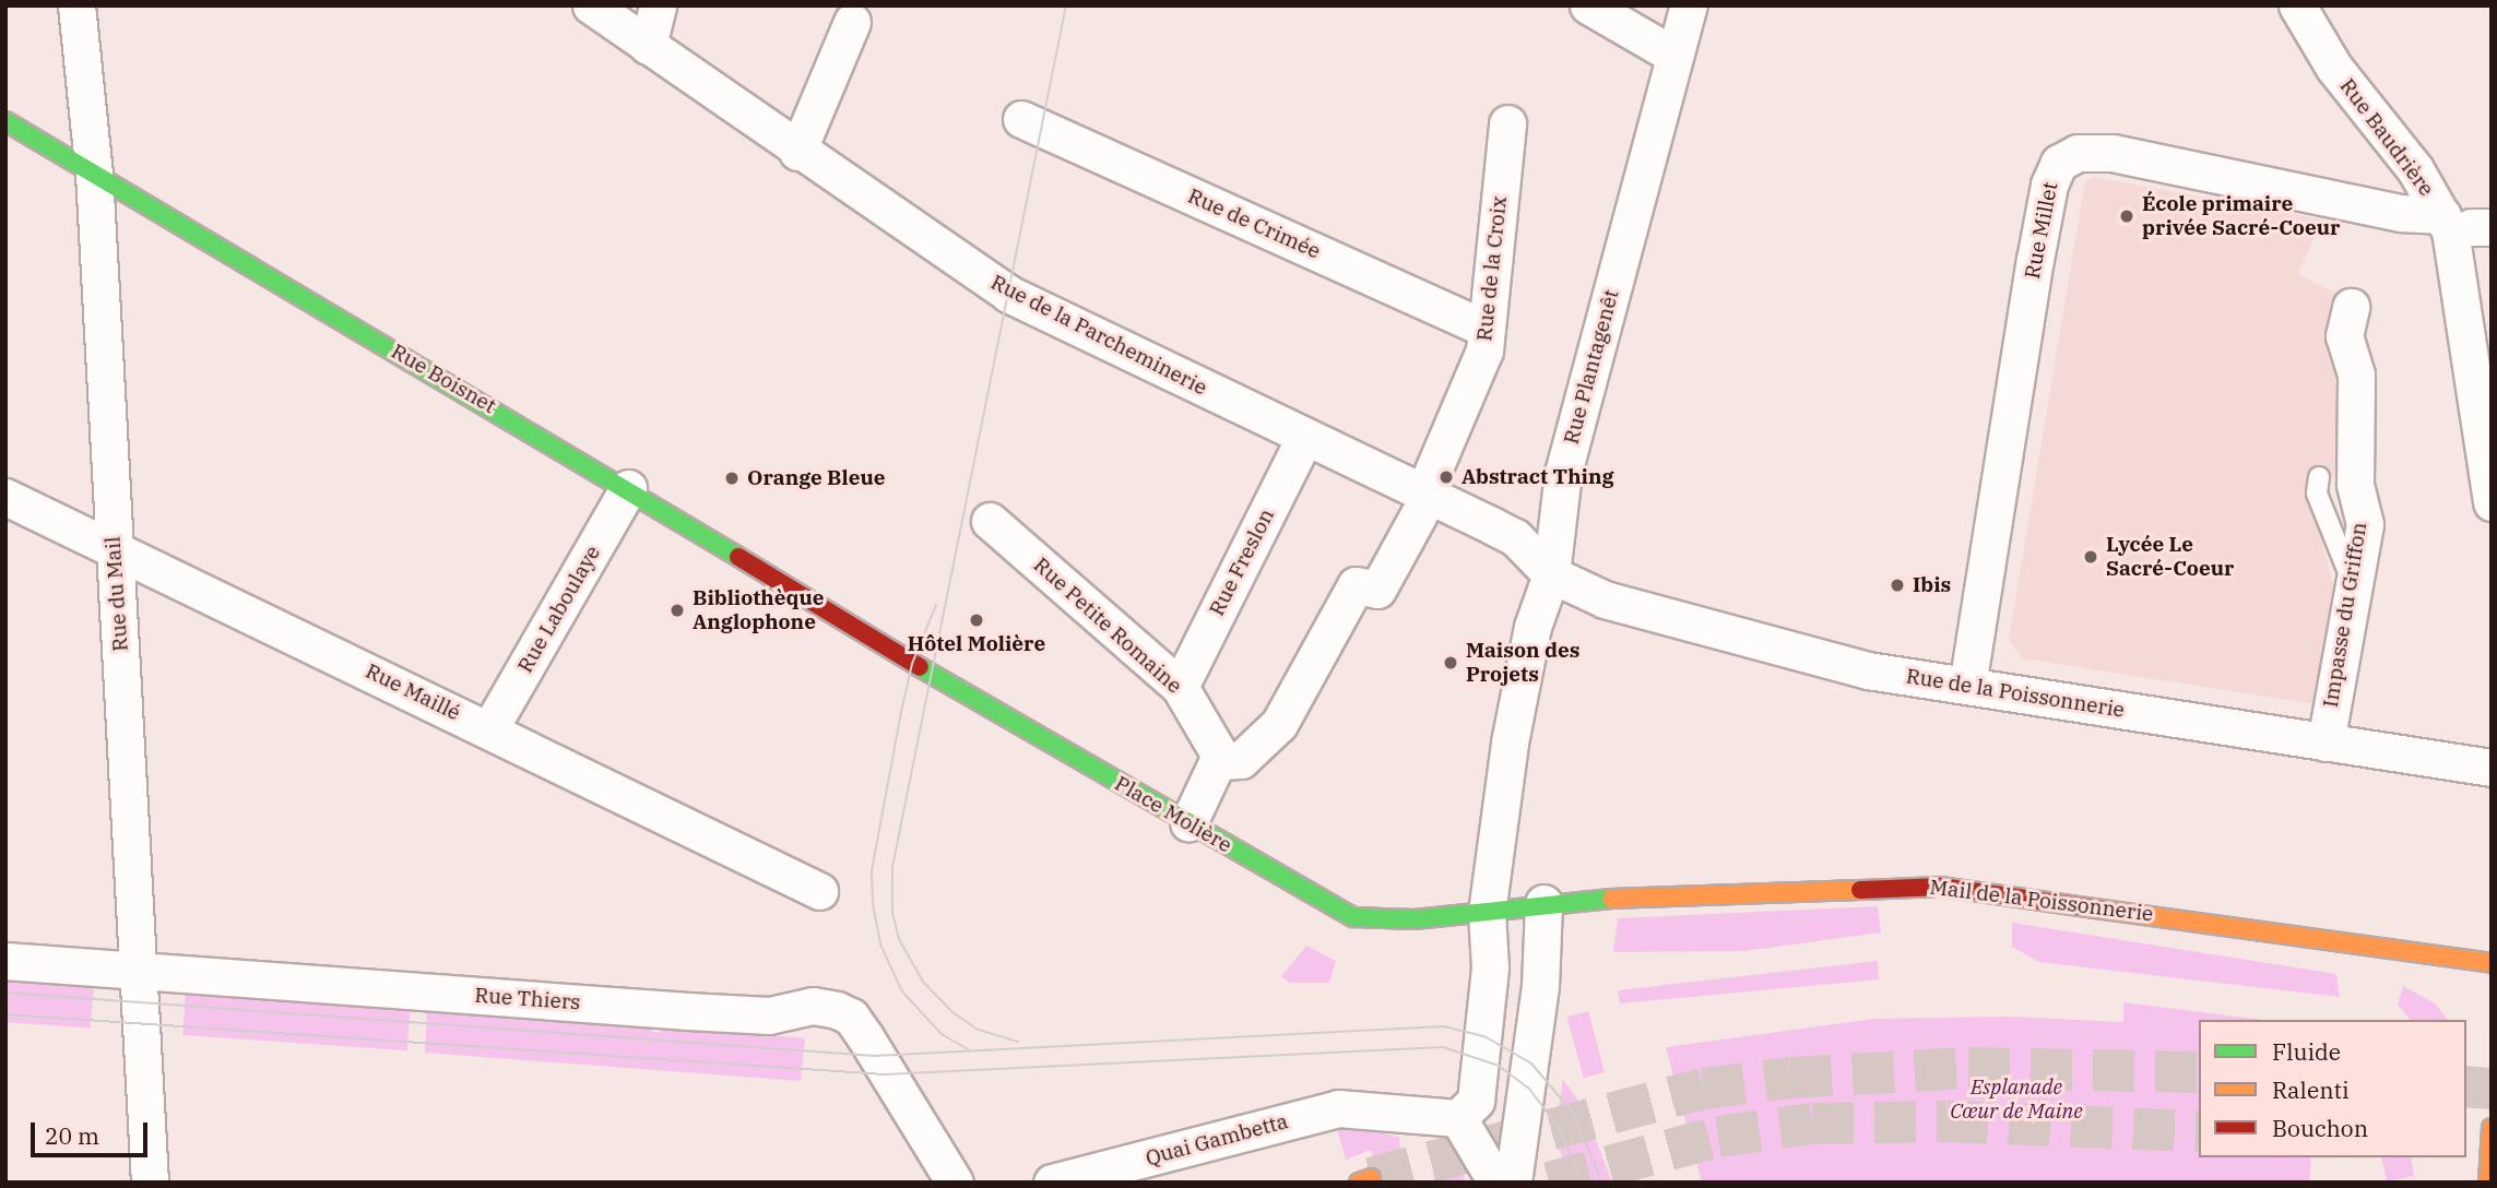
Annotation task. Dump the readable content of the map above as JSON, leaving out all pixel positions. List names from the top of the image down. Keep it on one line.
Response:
{"streets":{"street":["Rue Baudrière","Rue de Crimée","Rue Millet","Rue de la Croix","Rue de la Parcheminerie","Rue Plantagenêt","Rue Boisnet","Rue Freslon","Rue du Mail","Rue Laboulaye","Impasse du Griffon","Rue Petite Romaine","Rue Maillé","Rue de la Poissonnerie","Place Molière","Mail de la Poissonnerie","Rue Thiers","Quai Gambetta"]},"crossings":[["Rue Baudrière","Rue Millet"],["Rue de Crimée","Rue de la Croix"],["Rue Millet","Rue de la Poissonnerie"],["Rue de la Croix","Rue de la Parcheminerie"],["Rue de la Croix","Rue Petite Romaine"],["Rue de la Parcheminerie","Rue Plantagenêt"],["Rue de la Parcheminerie","Rue Freslon"],["Rue de la Parcheminerie","Rue de la Poissonnerie"],["Rue Plantagenêt","Rue de la Poissonnerie"],["Rue Plantagenêt","Place Molière"],["Rue Plantagenêt","Quai Gambetta"],["Rue Boisnet","Rue du Mail"],["Rue Boisnet","Rue Laboulaye"],["Rue Boisnet","Place Molière"],["Rue Freslon","Rue Petite Romaine"],["Rue du Mail","Rue Maillé"],["Rue du Mail","Rue Thiers"],["Rue Laboulaye","Rue Maillé"],["Impasse du Griffon","Rue de la Poissonnerie"],["Place Molière","Mail de la Poissonnerie"]],"parks":["Esplanade Cœur de Maine"],"places":["École primaire privée Sacré-Coeur","Abstract Thing","Orange Bleue","Lycée Le Sacré-Coeur","Ibis","Bibliothèque Anglophone","Hôtel Molière","Maison des Projets"],"legend":["Fluide","Ralenti","Bouchon"],"scale_bar":"20 m"}
